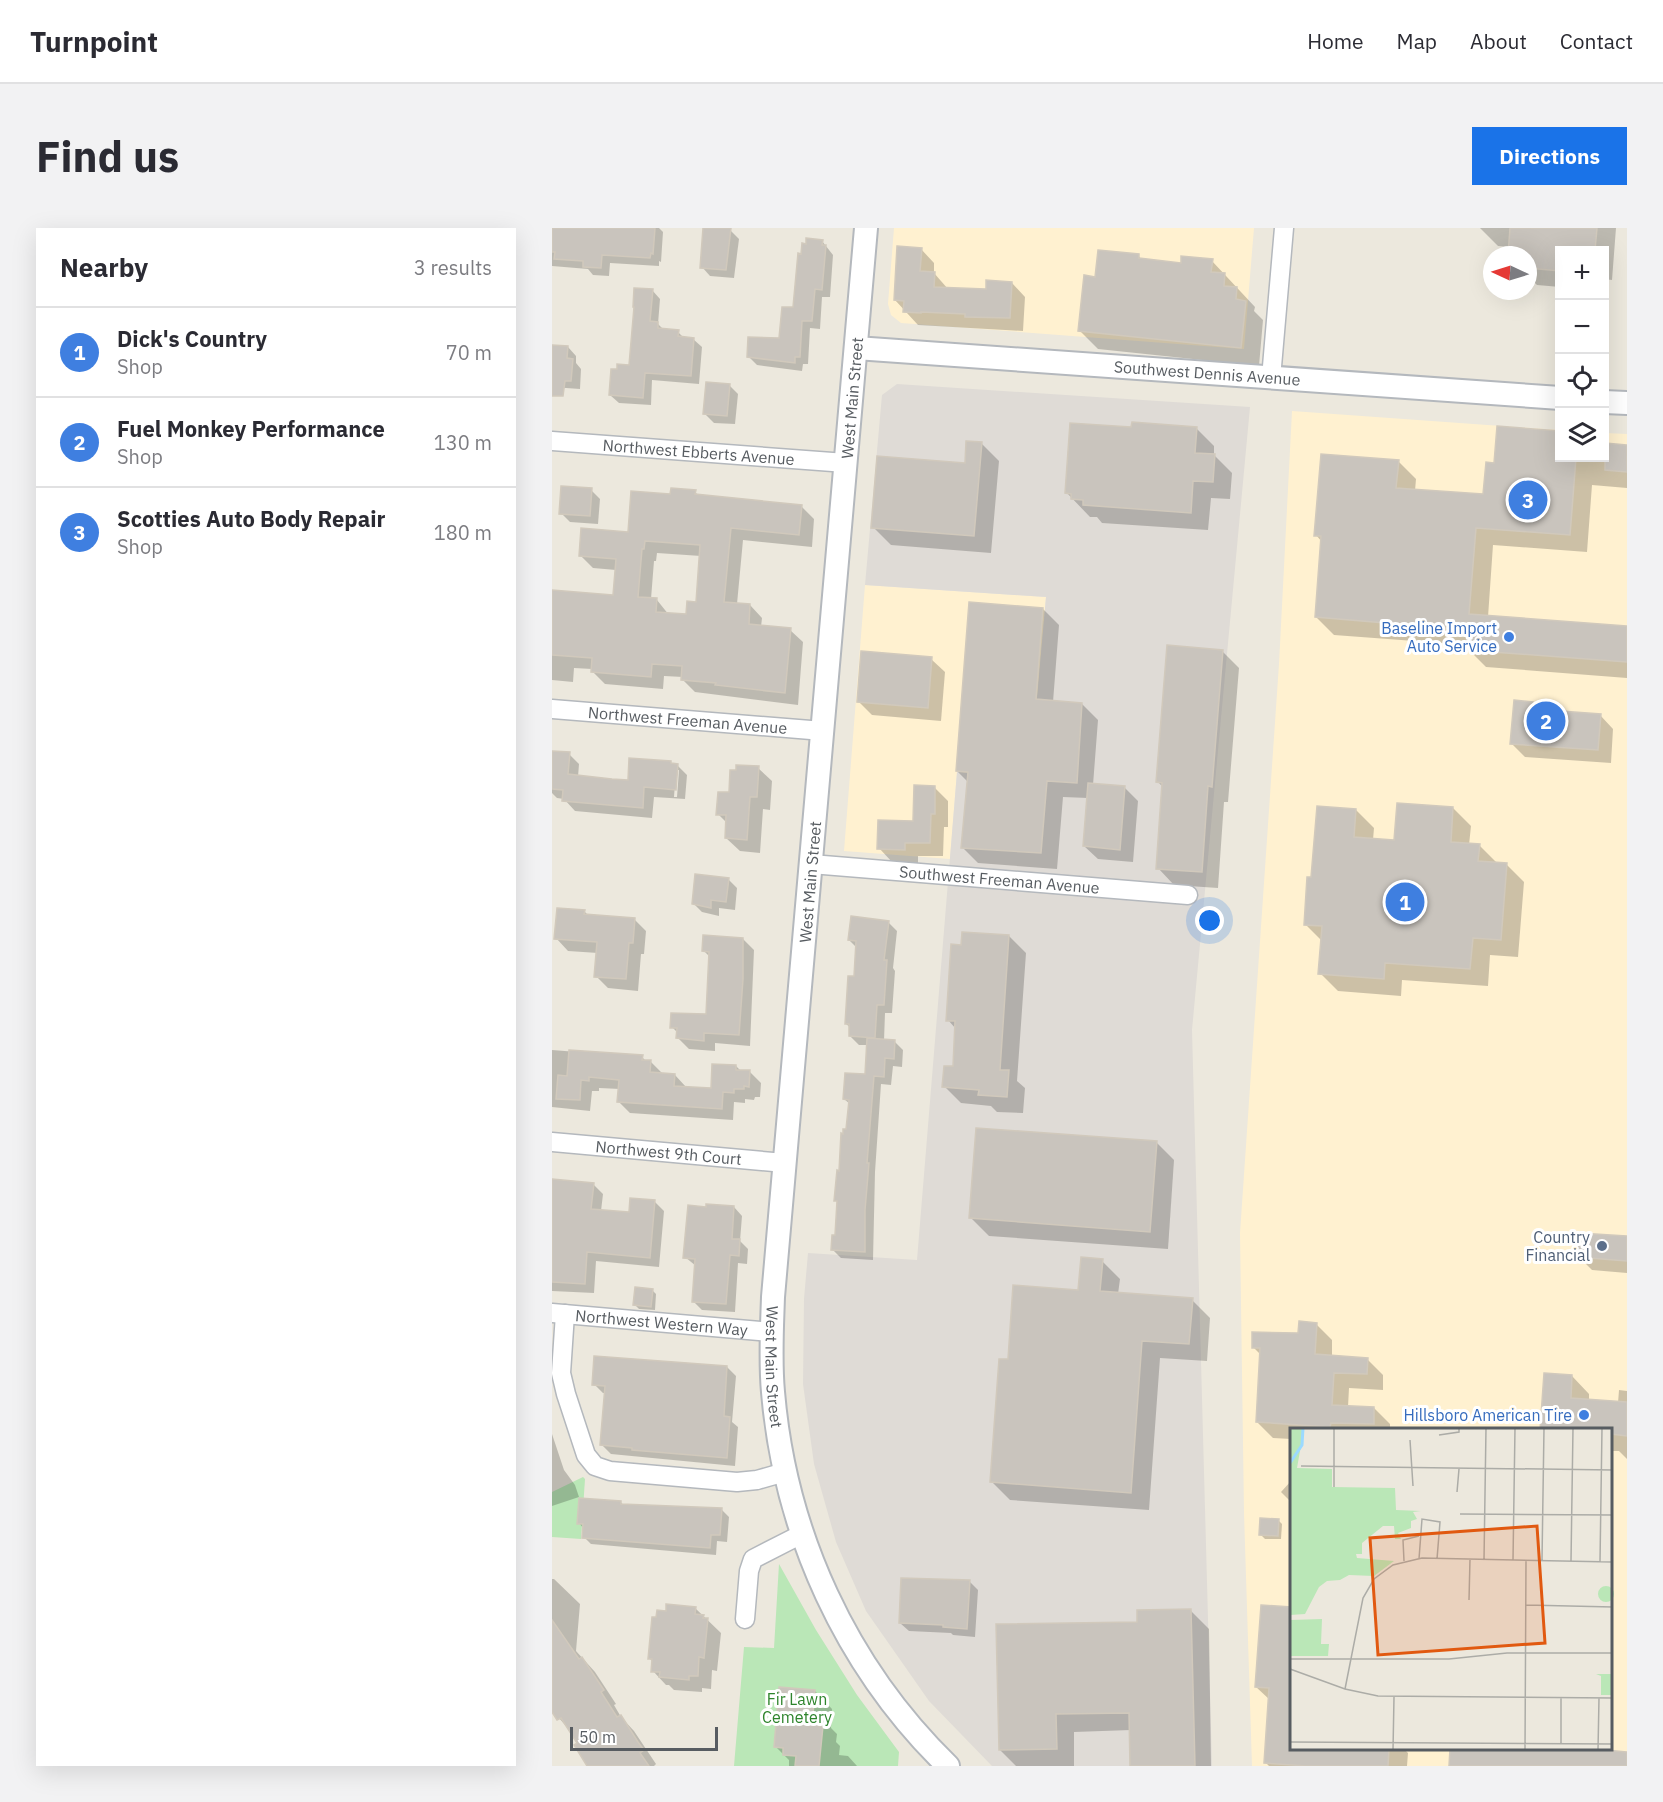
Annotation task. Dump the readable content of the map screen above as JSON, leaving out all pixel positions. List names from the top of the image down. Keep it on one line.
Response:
{"streets":{"street":["Southwest Dennis Avenue","West Main Street","Northwest Ebberts Avenue","Northwest Freeman Avenue","Southwest Freeman Avenue","Northwest 9th Court","Northwest Western Way"]},"crossings":[["Southwest Dennis Avenue","West Main Street"],["West Main Street","Northwest Ebberts Avenue"],["West Main Street","Northwest Freeman Avenue"],["West Main Street","Southwest Freeman Avenue"],["West Main Street","Northwest 9th Court"],["West Main Street","Northwest Western Way"]],"parks":["Fir Lawn Cemetery"],"places":["Baseline Import Auto Service","Country Financial","Hillsboro American Tire"],"scale_bar":"50 m","north":"left","page":{"header":"Turnpoint","nav":["Home","Map","About","Contact"],"buttons":"Directions","title":"Find us","heading":["Nearby","3 results"],"map_buttons":["+","−"],"list":[{"mark":"1","name":"Dick's Country","note":"Shop","value":"70 m"},{"mark":"2","name":"Fuel Monkey Performance","note":"Shop","value":"130 m"},{"mark":"3","name":"Scotties Auto Body Repair","note":"Shop","value":"180 m"}],"pins":["3","2","1"],"scale":"50 m"}}
